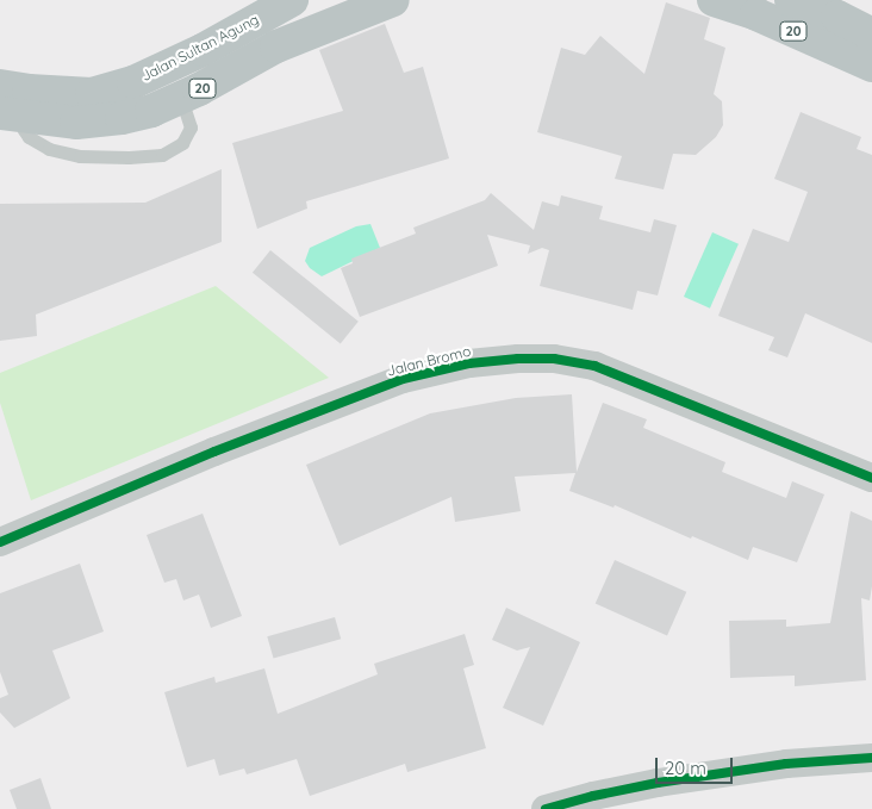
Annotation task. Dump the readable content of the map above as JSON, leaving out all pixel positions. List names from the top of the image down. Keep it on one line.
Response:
{"streets":{"highway":["20","Jalan Sultan Agung"],"street":["Jalan Bromo"]},"scale_bar":"20 m"}
